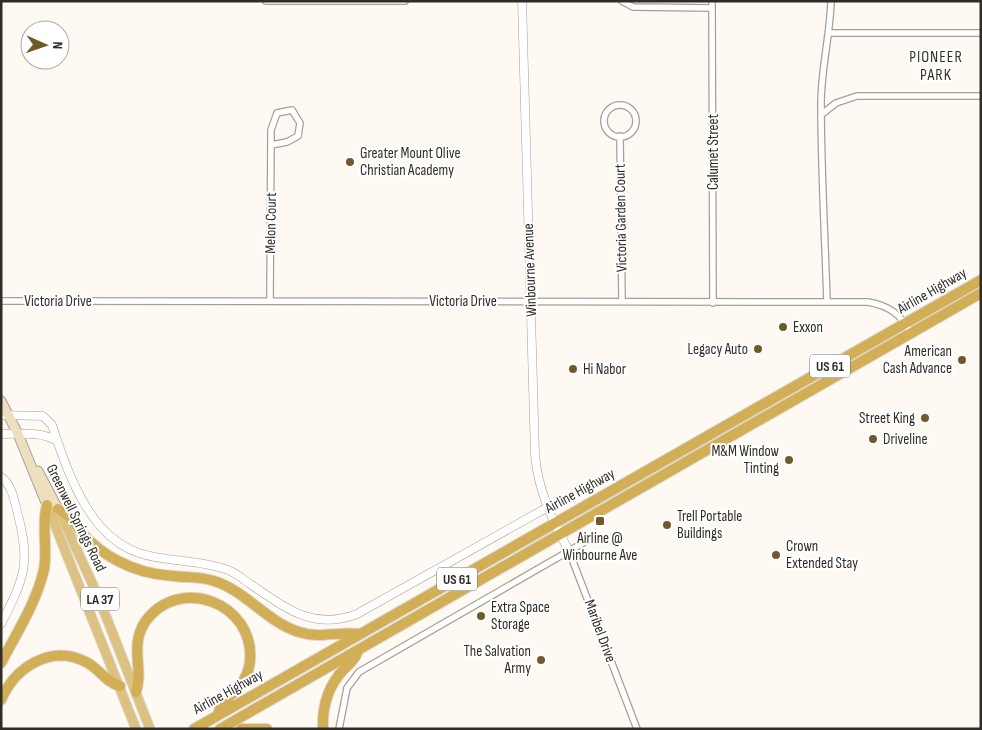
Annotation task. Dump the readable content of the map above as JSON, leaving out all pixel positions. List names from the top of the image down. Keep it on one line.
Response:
{"streets":{"highway":["Airline Highway","US 61"],"main road":["Greenwell Springs Road","LA 37"],"street":["Calumet Street","Victoria Garden Court","Melon Court","Winbourne Avenue","Victoria Drive","Maribel Drive"]},"crossings":[["Calumet Street","Victoria Drive"],["Victoria Garden Court","Victoria Drive"],["Melon Court","Victoria Drive"],["Winbourne Avenue","Airline Highway"],["Winbourne Avenue","Victoria Drive"],["Winbourne Avenue","Maribel Drive"],["Airline Highway","Victoria Drive"],["Airline Highway","Maribel Drive"]],"districts":["PIONEER PARK"],"places":{"other":["Greater Mount Olive Christian Academy","Exxon","Legacy Auto","American Cash Advance","Hi Nabor","Street King","Driveline","M&M Window Tinting","Trell Portable Buildings","Crown Extended Stay","Extra Space Storage","The Salvation Army"],"transit":["Airline @ Winbourne Ave"]},"north":"right"}
